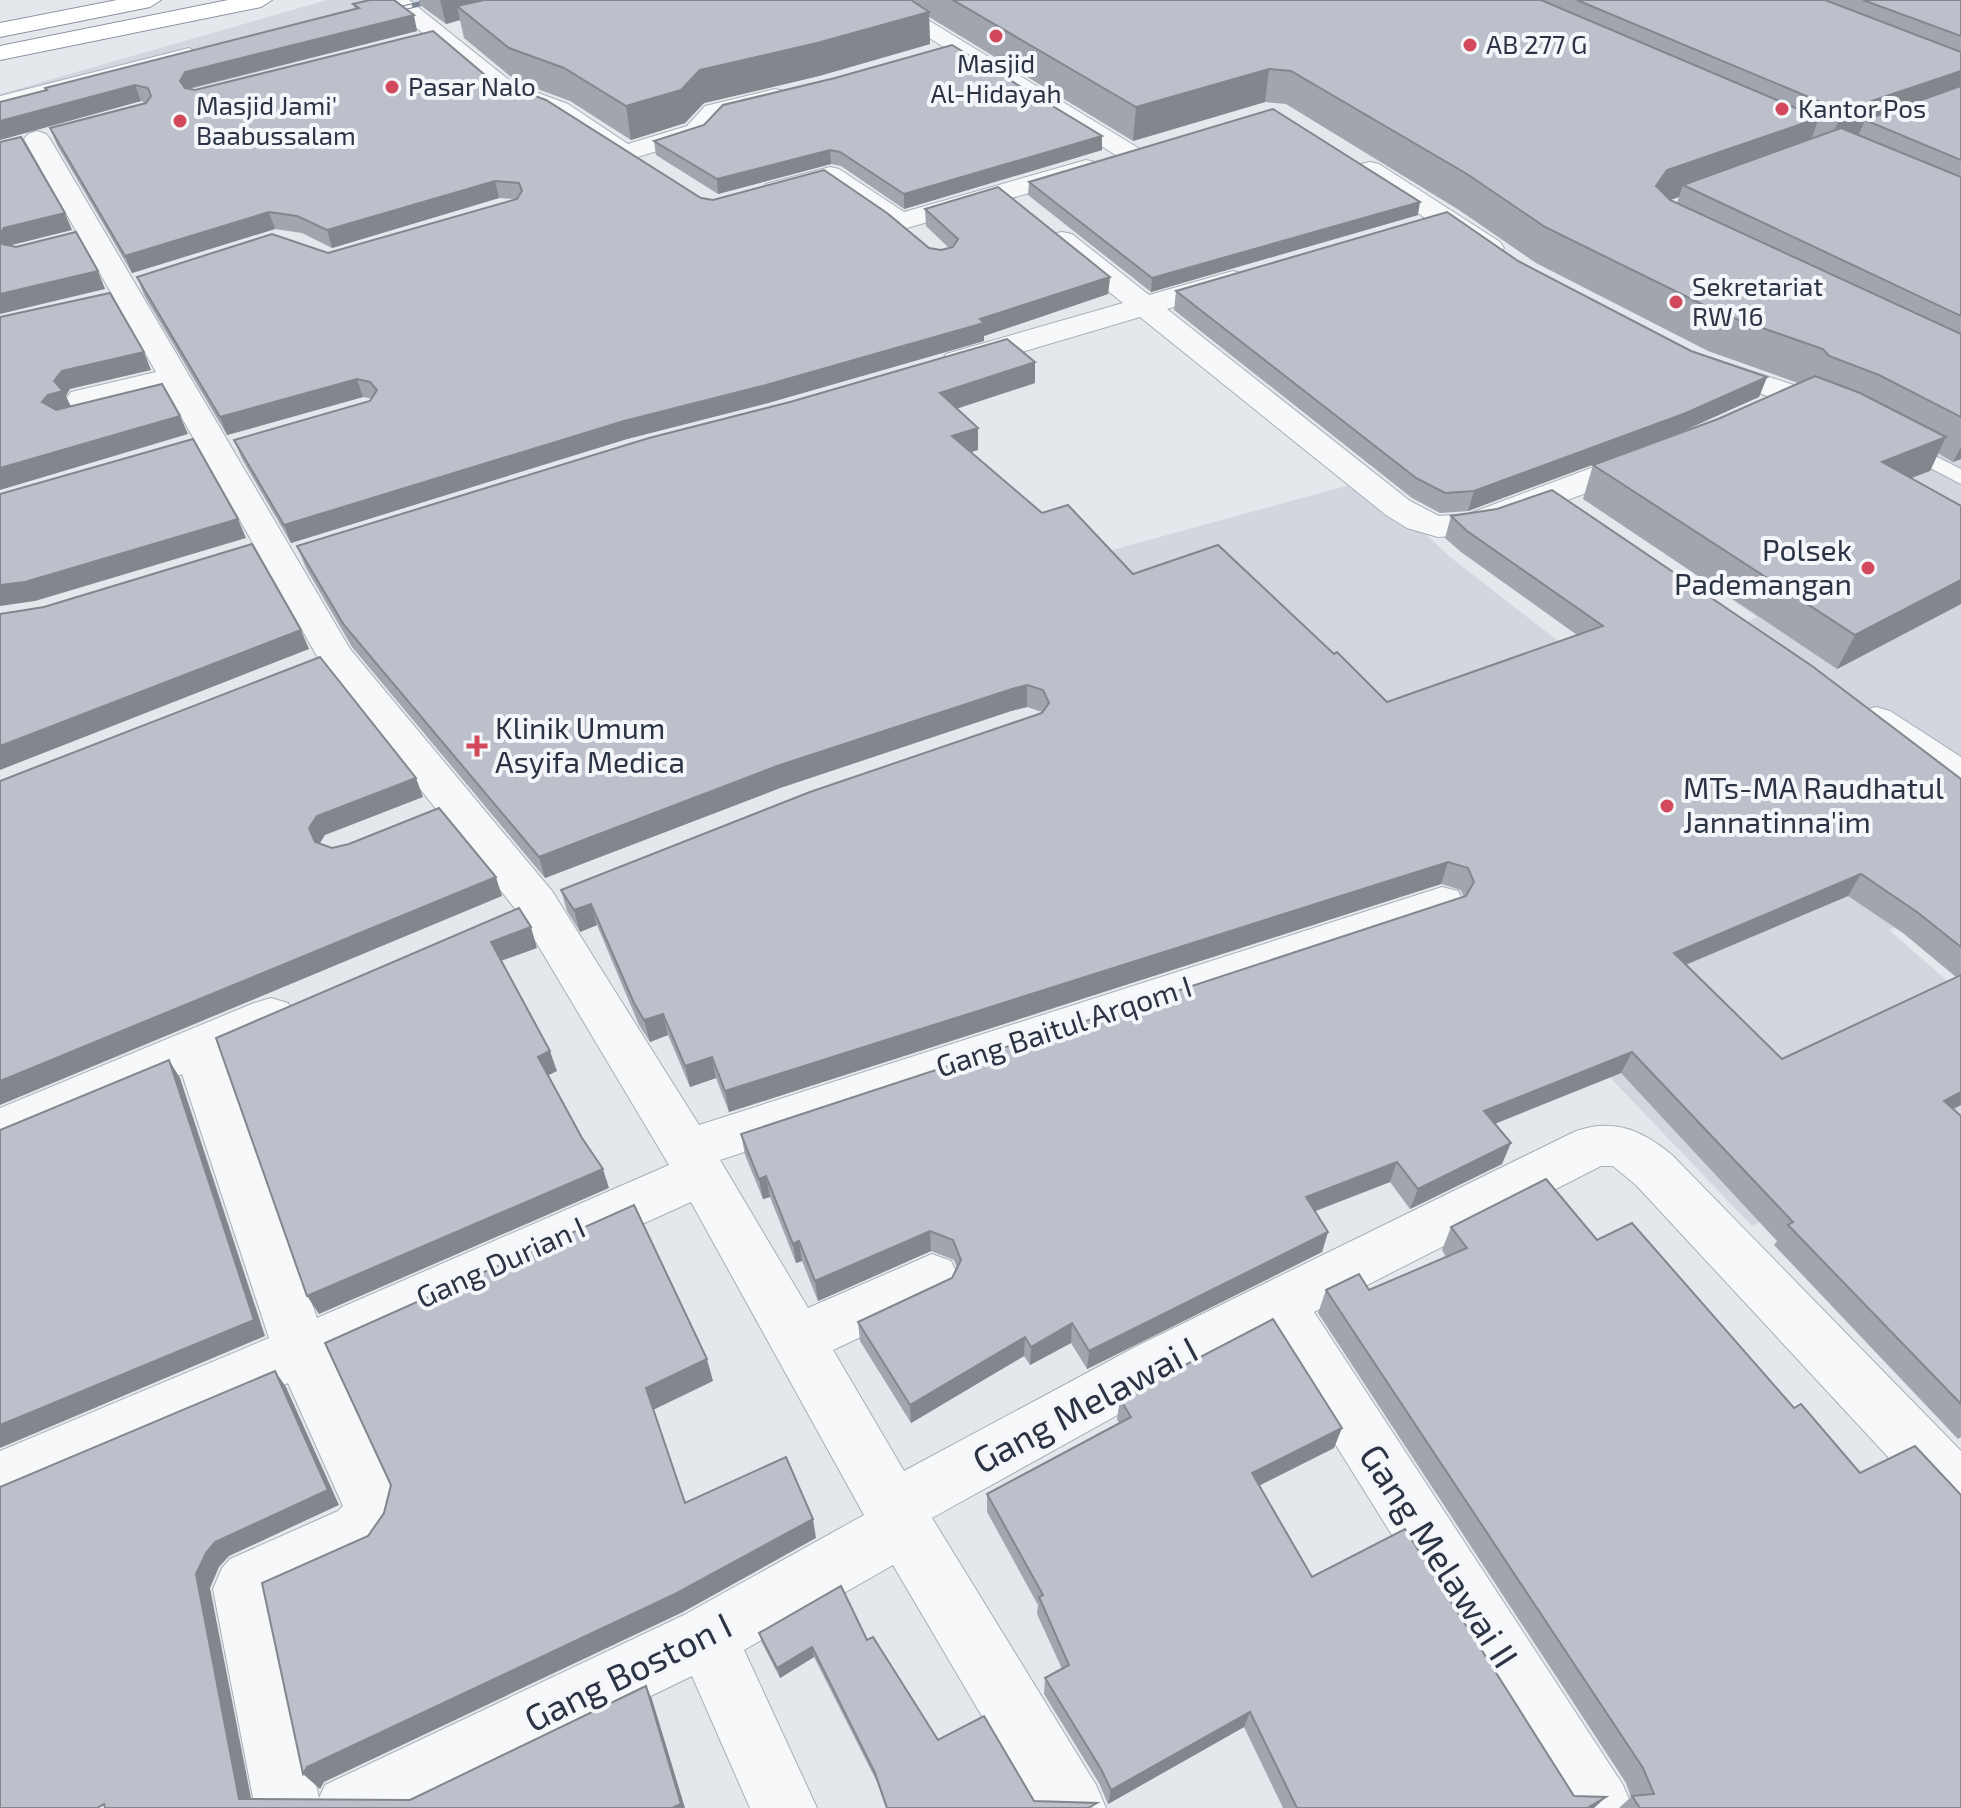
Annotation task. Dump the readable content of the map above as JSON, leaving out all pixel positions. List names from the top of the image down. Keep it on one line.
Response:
{"streets":{"street":["Gang Baitul Arqom I","Gang Durian I","Gang Melawai I","Gang Melawai II","Gang Boston I"]},"crossings":[["Gang Baitul Arqom I","Gang Durian I"],["Gang Melawai I","Gang Melawai II"],["Gang Melawai I","Gang Boston I"]],"places":{"other":["Masjid Al-Hidayah","AB 277 G","Pasar Nalo","Kantor Pos","Masjid Jami' Baabussalam","Sekretariat RW 16","Polsek Pademangan","MTs-MA Raudhatul Jannatinna'im"],"health":["Klinik Umum Asyifa Medica"]}}
